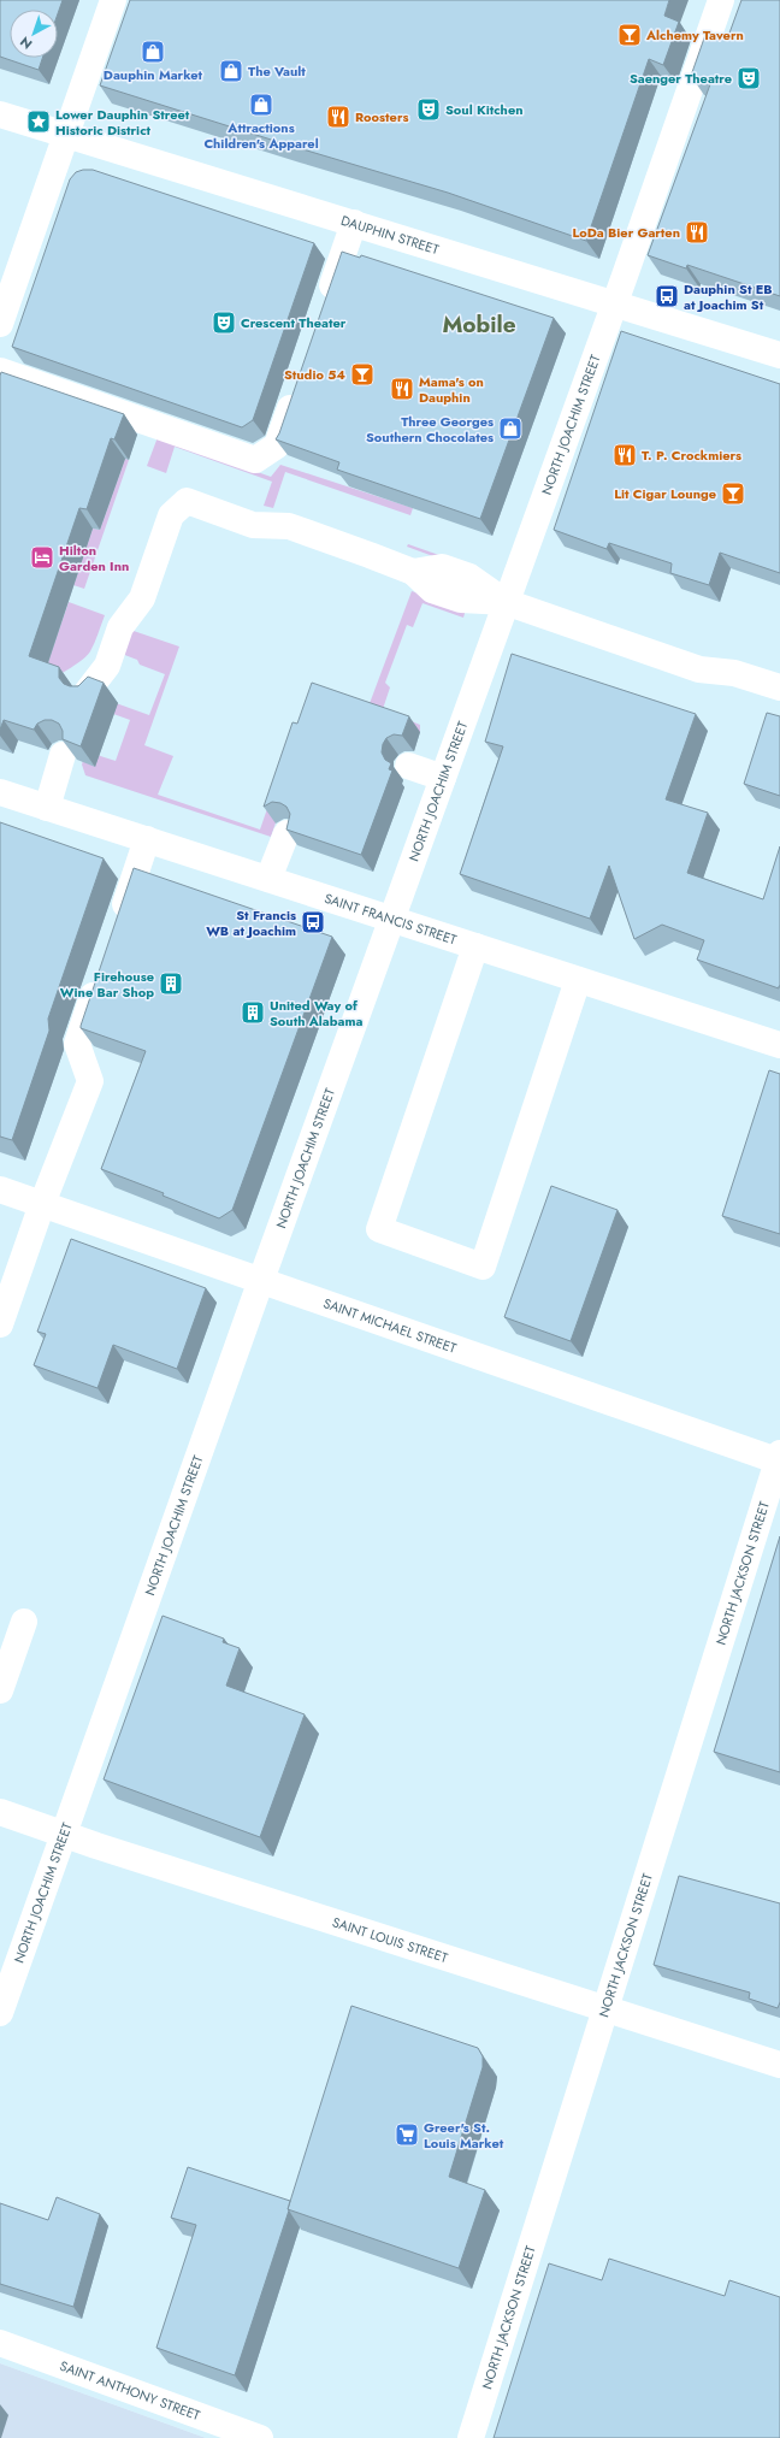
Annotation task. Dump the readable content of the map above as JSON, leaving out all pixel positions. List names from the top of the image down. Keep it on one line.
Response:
{"streets":{"street":["DAUPHIN STREET","NORTH JOACHIM STREET","SAINT FRANCIS STREET","SAINT MICHAEL STREET","NORTH JACKSON STREET","SAINT LOUIS STREET","SAINT ANTHONY STREET"]},"crossings":[["DAUPHIN STREET","NORTH JOACHIM STREET"],["NORTH JOACHIM STREET","SAINT FRANCIS STREET"],["NORTH JOACHIM STREET","SAINT MICHAEL STREET"],["NORTH JOACHIM STREET","SAINT LOUIS STREET"],["SAINT MICHAEL STREET","NORTH JACKSON STREET"],["NORTH JACKSON STREET","SAINT LOUIS STREET"]],"districts":["Mobile"],"places":{"bar":["Alchemy Tavern","Studio 54","Lit Cigar Lounge"],"shop":["Dauphin Market","The Vault","Attractions Children's Apparel","Three Georges Southern Chocolates"],"theatre":["Saenger Theatre","Soul Kitchen","Crescent Theater"],"restaurant":["Roosters","LoDa Bier Garten","Mama's on Dauphin","T. P. Crockmiers"],"place":["Lower Dauphin Street Historic District"],"bus stop":["Dauphin St EB at Joachim St","St Francis WB at Joachim"],"hotel":["Hilton Garden Inn"],"building":["Firehouse Wine Bar Shop","United Way of South Alabama"],"supermarket":["Greer's St. Louis Market"]},"north":"bottom left"}
